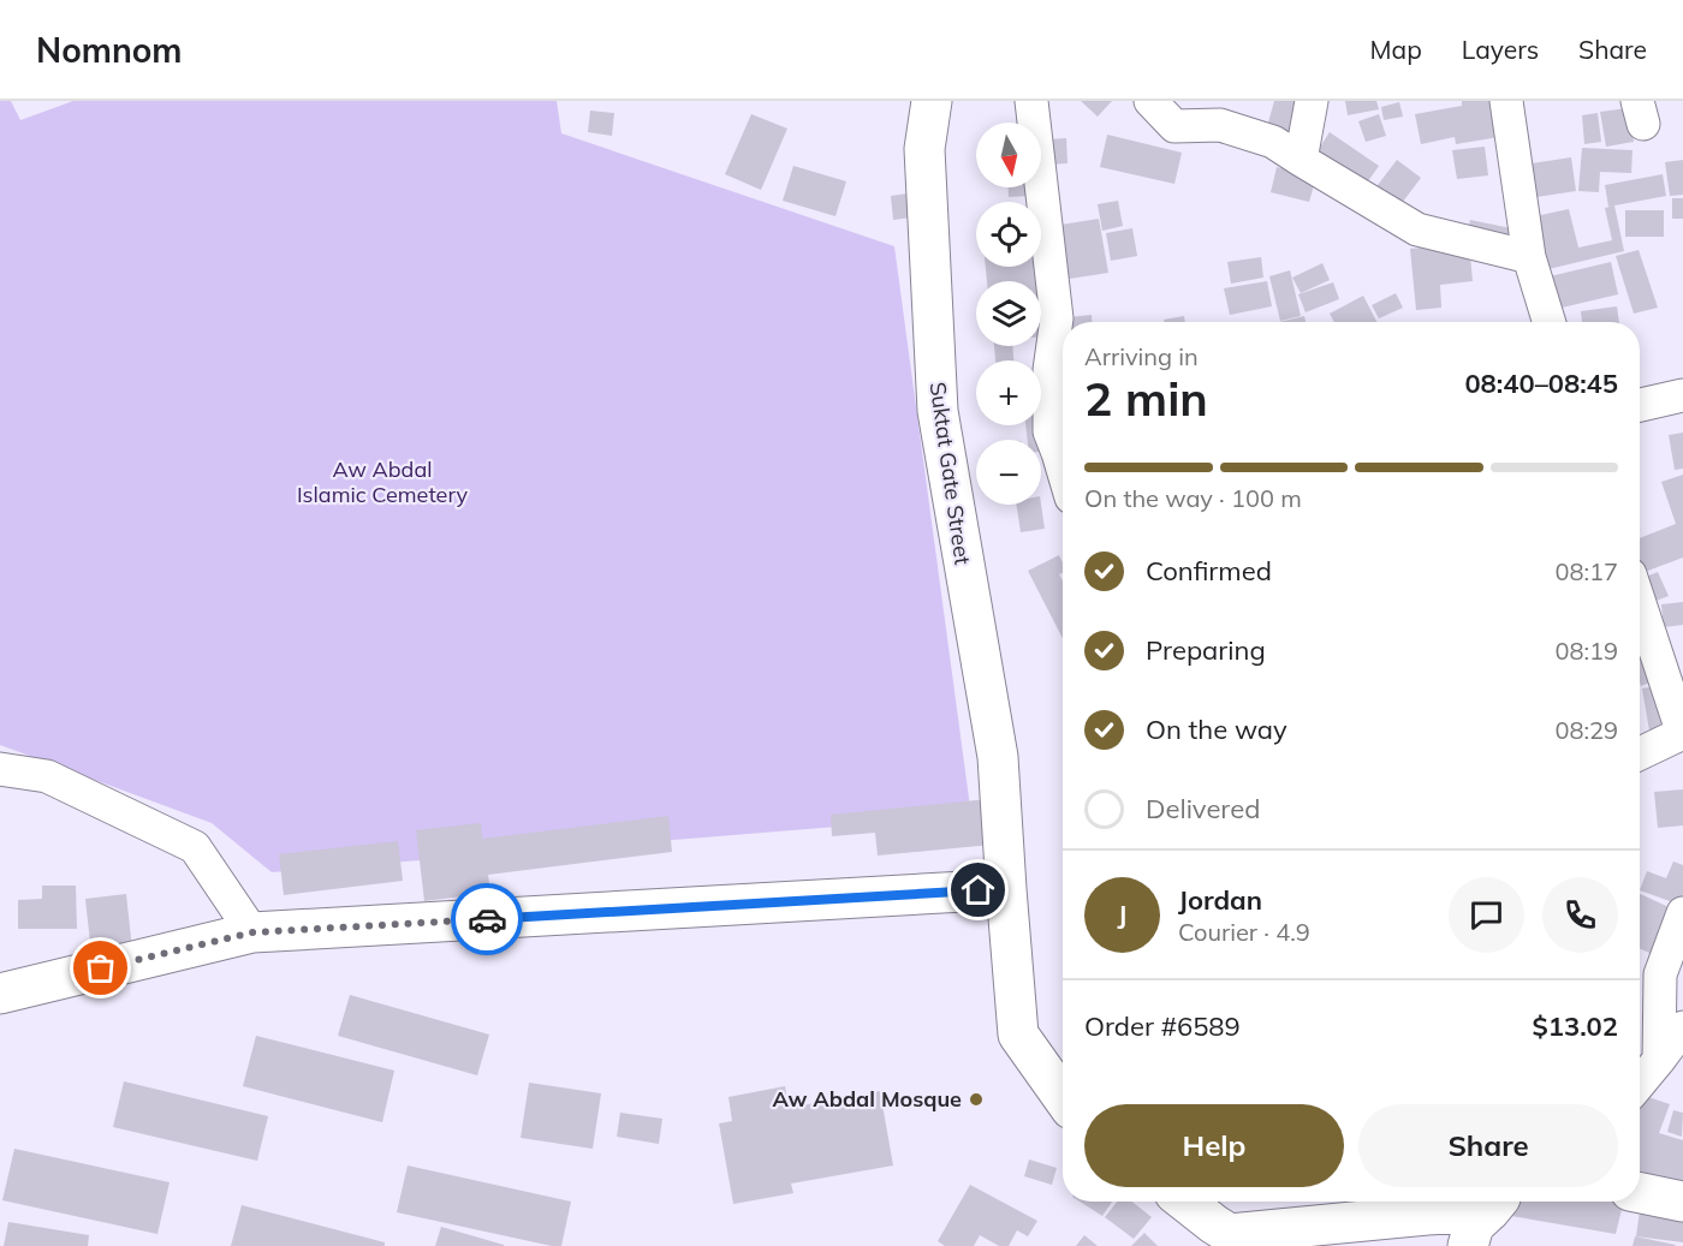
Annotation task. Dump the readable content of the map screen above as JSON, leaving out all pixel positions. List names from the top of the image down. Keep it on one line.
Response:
{"streets":{"street":["Suktat Gate Street"]},"parks":["Aw Abdal Islamic Cemetery"],"places":["Aw Abdal Mosque"],"north":"bottom","page":{"header":"Nomnom","nav":["Map","Layers","Share"],"map_buttons":["+","−"],"heading":["2 min","Arriving in","08:40–08:45"],"panel":["Jordan","Courier · 4.9","Order #6589","$13.02"],"bar":"On the way · 100 m","list":[["Confirmed","08:17"],["Preparing","08:19"],["On the way","08:29"],"Delivered"],"round":"J","buttons":["Help","Share"]}}
